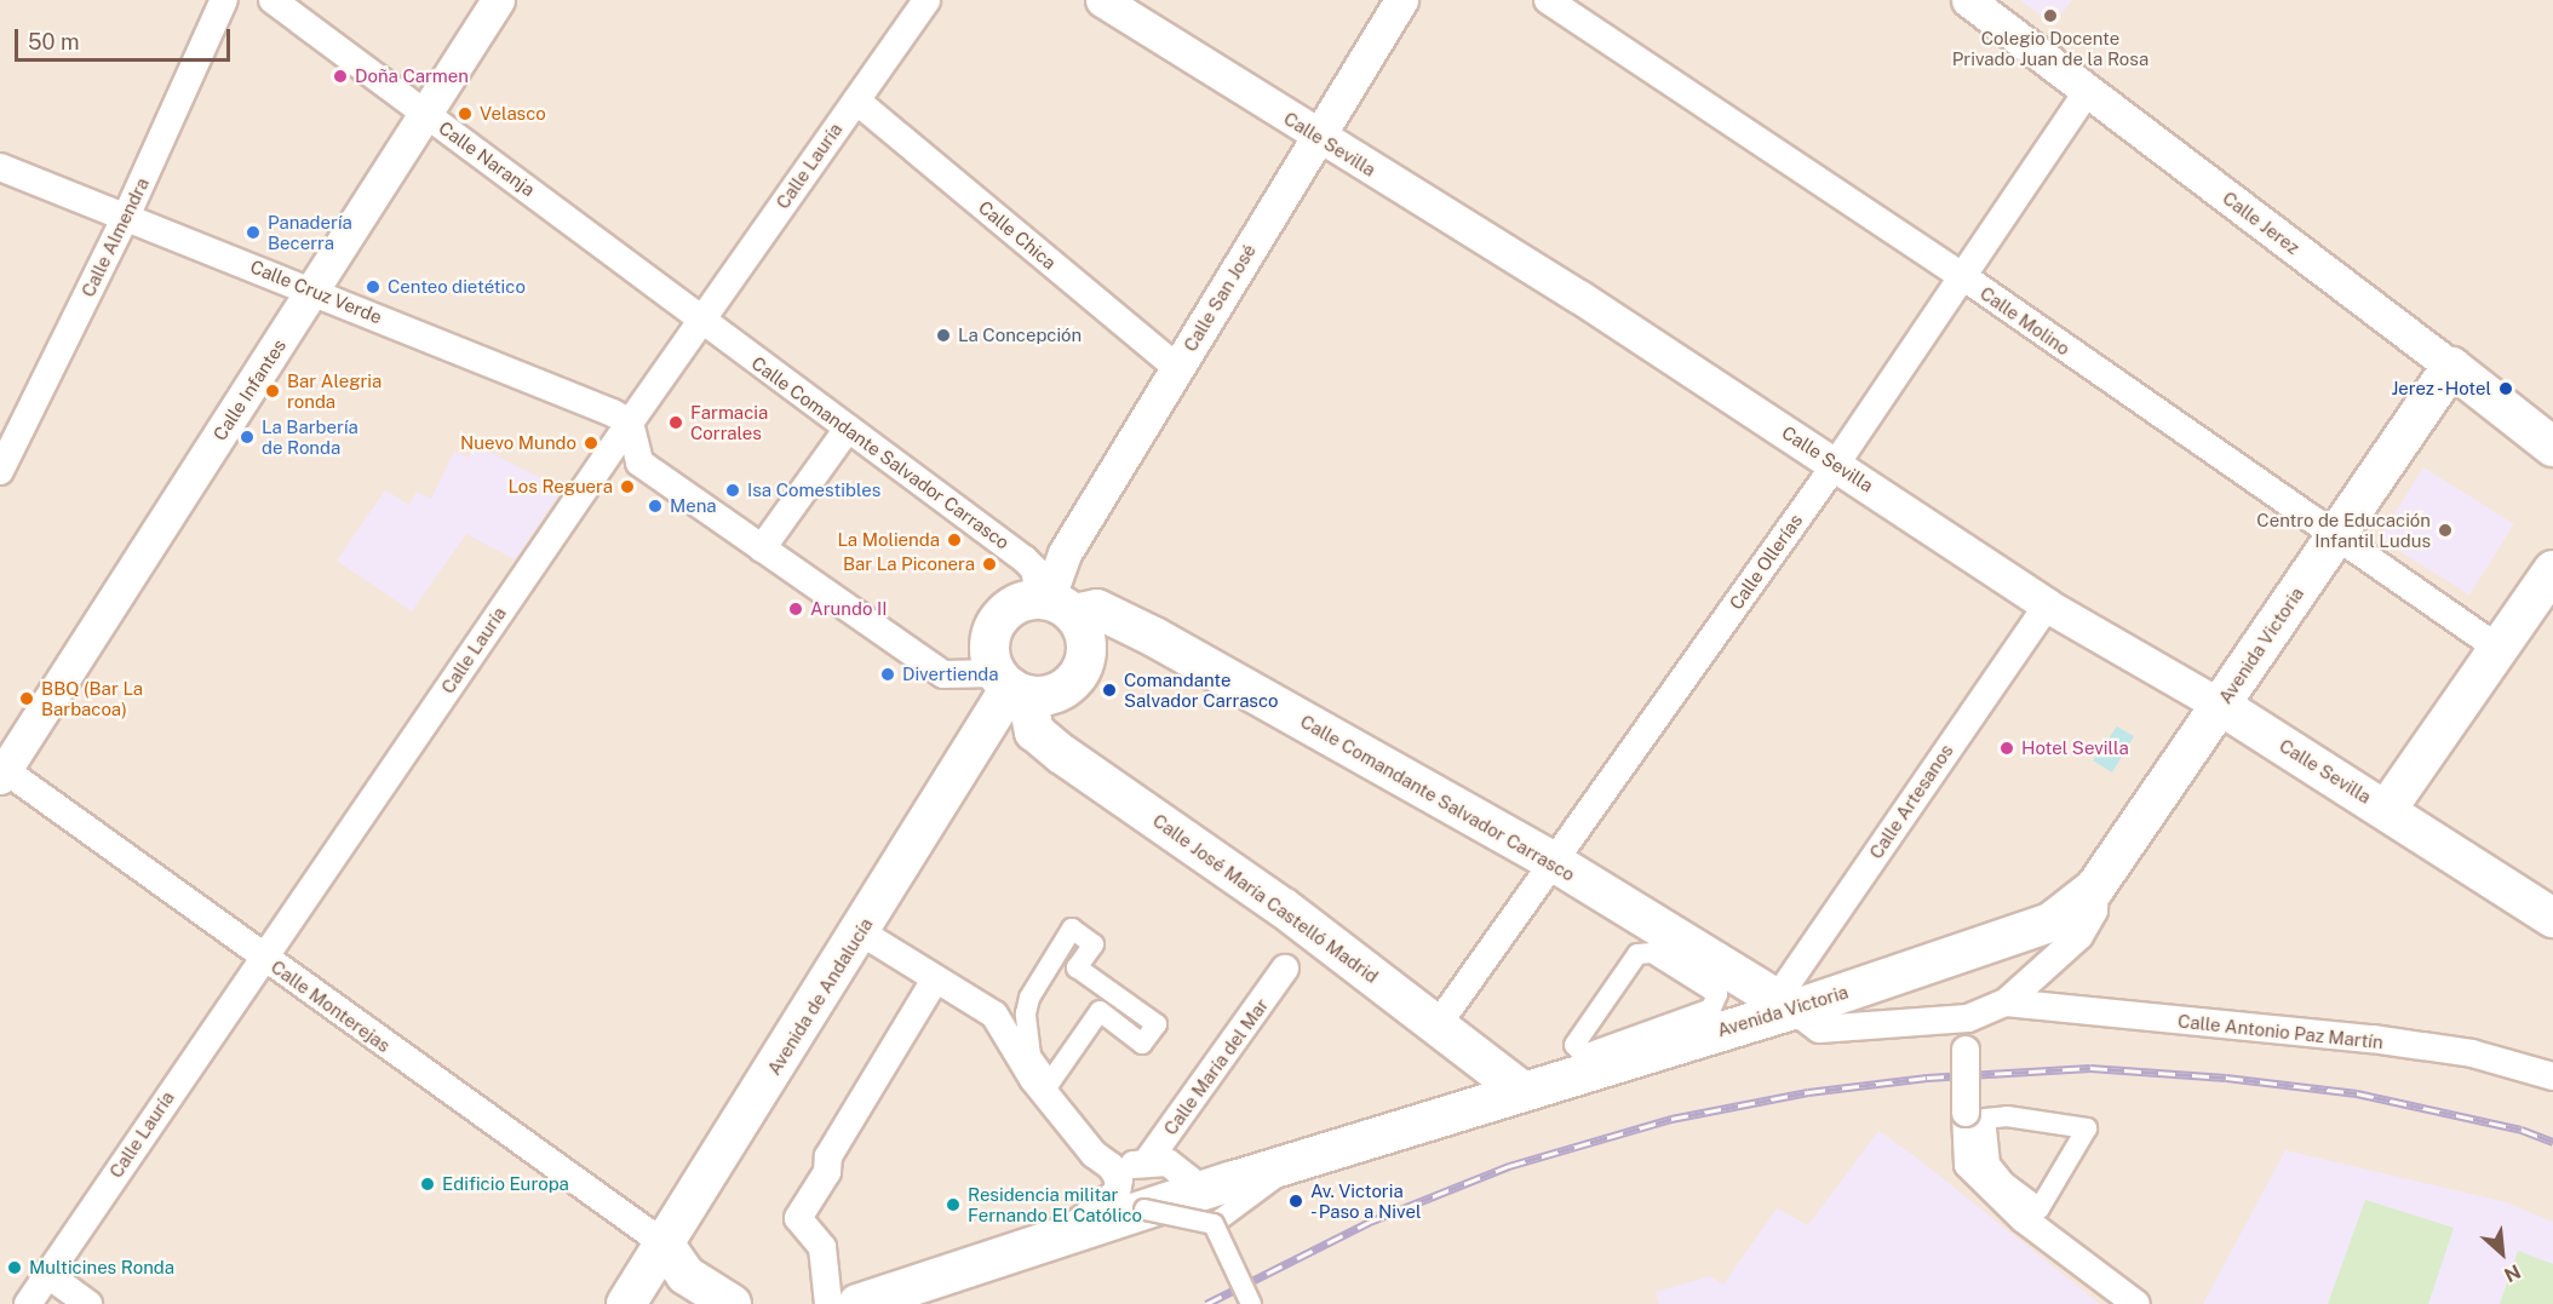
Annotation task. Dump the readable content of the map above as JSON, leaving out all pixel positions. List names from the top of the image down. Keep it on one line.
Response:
{"streets":{"main road":["Calle Sevilla","Calle Jerez","Calle Comandante Salvador Carrasco","Avenida Victoria","Calle José María Castelló Madrid","Avenida de Andalucía"],"street":["Calle Naranja","Calle Lauría","Calle Chica","Calle Almendra","Calle Cruz Verde","Calle San José","Calle Molino","Calle Infantes","Calle Ollerías","Calle Artesanos","Calle Monterejas","Calle Antonio Paz Martín","Calle María del Mar"]},"crossings":[["Calle Sevilla","Calle San José"],["Calle Sevilla","Calle Ollerías"],["Calle Sevilla","Avenida Victoria"],["Calle Sevilla","Calle Artesanos"],["Calle Naranja","Calle Lauría"],["Calle Naranja","Calle Infantes"],["Calle Naranja","Calle Comandante Salvador Carrasco"],["Calle Lauría","Calle Chica"],["Calle Lauría","Calle Cruz Verde"],["Calle Lauría","Calle Comandante Salvador Carrasco"],["Calle Lauría","Calle Monterejas"],["Calle Jerez","Calle Ollerías"],["Calle Jerez","Avenida Victoria"],["Calle Chica","Calle San José"],["Calle Almendra","Calle Cruz Verde"],["Calle Cruz Verde","Calle Infantes"],["Calle San José","Calle Comandante Salvador Carrasco"],["Calle San José","Calle José María Castelló Madrid"],["Calle San José","Avenida de Andalucía"],["Calle Molino","Calle Ollerías"],["Calle Molino","Avenida Victoria"],["Calle Infantes","Calle Monterejas"],["Calle Comandante Salvador Carrasco","Calle Ollerías"],["Calle Comandante Salvador Carrasco","Avenida Victoria"],["Calle Comandante Salvador Carrasco","Calle Artesanos"],["Calle Comandante Salvador Carrasco","Calle José María Castelló Madrid"],["Calle Comandante Salvador Carrasco","Avenida de Andalucía"],["Calle Ollerías","Calle José María Castelló Madrid"],["Avenida Victoria","Calle Artesanos"],["Avenida Victoria","Calle José María Castelló Madrid"],["Calle José María Castelló Madrid","Avenida de Andalucía"],["Avenida de Andalucía","Calle Monterejas"]],"places":["Colegio Docente Privado Juan de la Rosa","Doña Carmen","Velasco","Panadería Becerra","Centeo dietético","La Concepción","Jerez - Hotel","Bar Alegria ronda","Farmacia Corrales","La Barbería de Ronda","Nuevo Mundo","Los Reguera","Isa Comestibles","Mena","Centro de Educación Infantil Ludus","La Molienda","Bar La Piconera","Arundo II","Divertienda","Comandante Salvador Carrasco","BBQ (Bar La Barbacoa)","Hotel Sevilla","Edificio Europa","Av. Victoria - Paso a Nivel","Residencia militar Fernando El Católico","Multicines Ronda"],"scale_bar":"50 m","north":"bottom right"}
